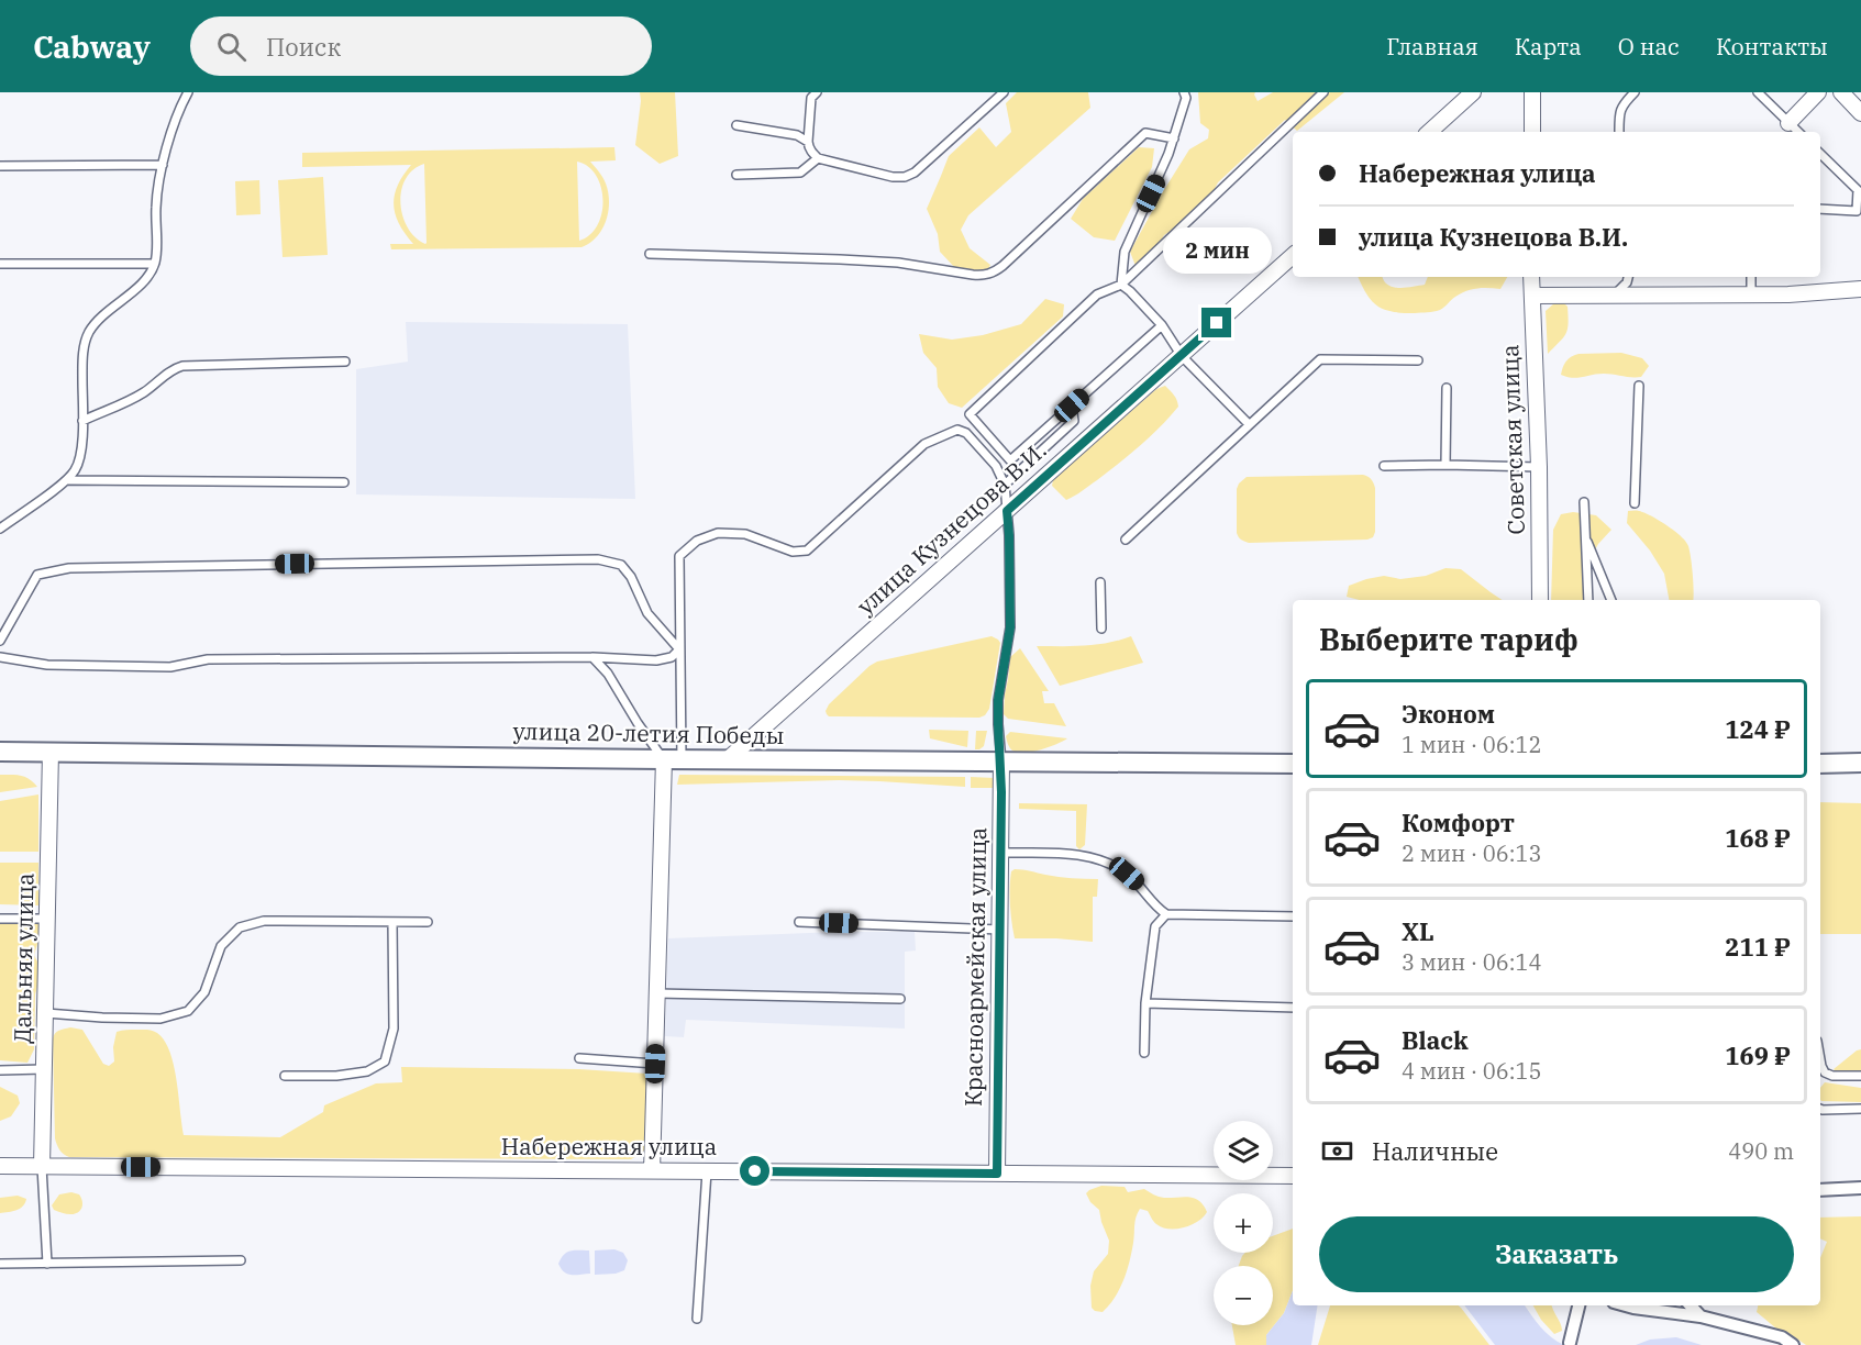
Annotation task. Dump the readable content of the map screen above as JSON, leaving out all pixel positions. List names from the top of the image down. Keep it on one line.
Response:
{"streets":{"street":["Советская улица","улица Кузнецова В.И.","улица 20-летия Победы","Дальняя улица","Красноармейская улица","Набережная улица"]},"crossings":[["улица Кузнецова В.И.","улица 20-летия Победы"],["улица 20-летия Победы","Дальняя улица"],["улица 20-летия Победы","Красноармейская улица"],["Дальняя улица","Набережная улица"],["Красноармейская улица","Набережная улица"]],"page":{"header":"Cabway","search":"Поиск","nav":["Главная","Карта","О нас","Контакты"],"banner":["Набережная улица","улица Кузнецова В.И."],"bubble":"2 мин","heading":"Выберите тариф","list":[{"name":"Эконом","note":"1 мин · 06:12","value":"124 ₽"},{"name":"Комфорт","note":"2 мин · 06:13","value":"168 ₽"},{"name":"XL","note":"3 мин · 06:14","value":"211 ₽"},{"name":"Black","note":"4 мин · 06:15","value":"169 ₽"}],"pay":["Наличные","490 m"],"map_buttons":["+","−"],"buttons":"Заказать"}}
